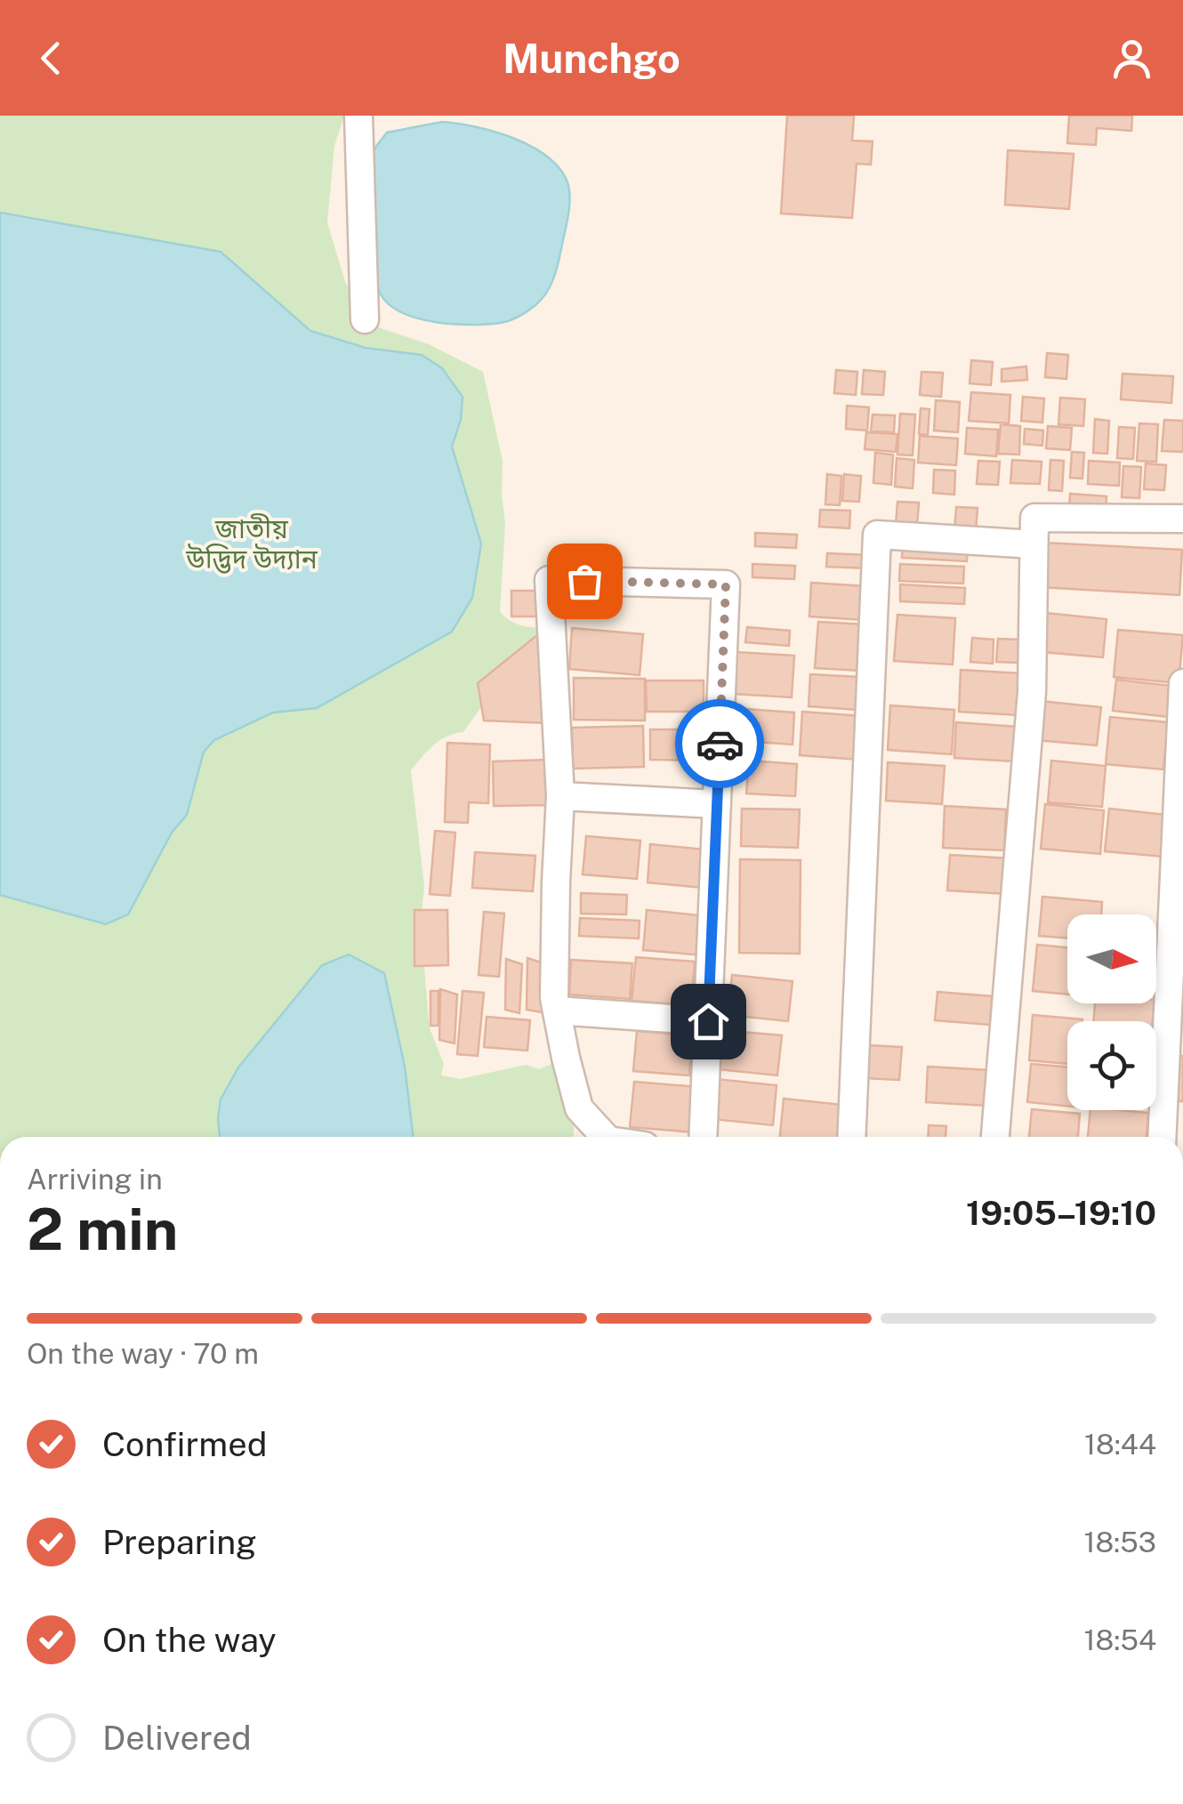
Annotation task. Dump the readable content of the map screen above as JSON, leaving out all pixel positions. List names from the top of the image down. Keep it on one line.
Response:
{"parks":["জাতীয় উদ্ভিদ উদ্যান"],"north":"right","page":{"header":"Munchgo","heading":["2 min","Arriving in","19:05–19:10"],"bar":"On the way · 70 m","list":[["Confirmed","18:44"],["Preparing","18:53"],["On the way","18:54"],"Delivered"]}}
